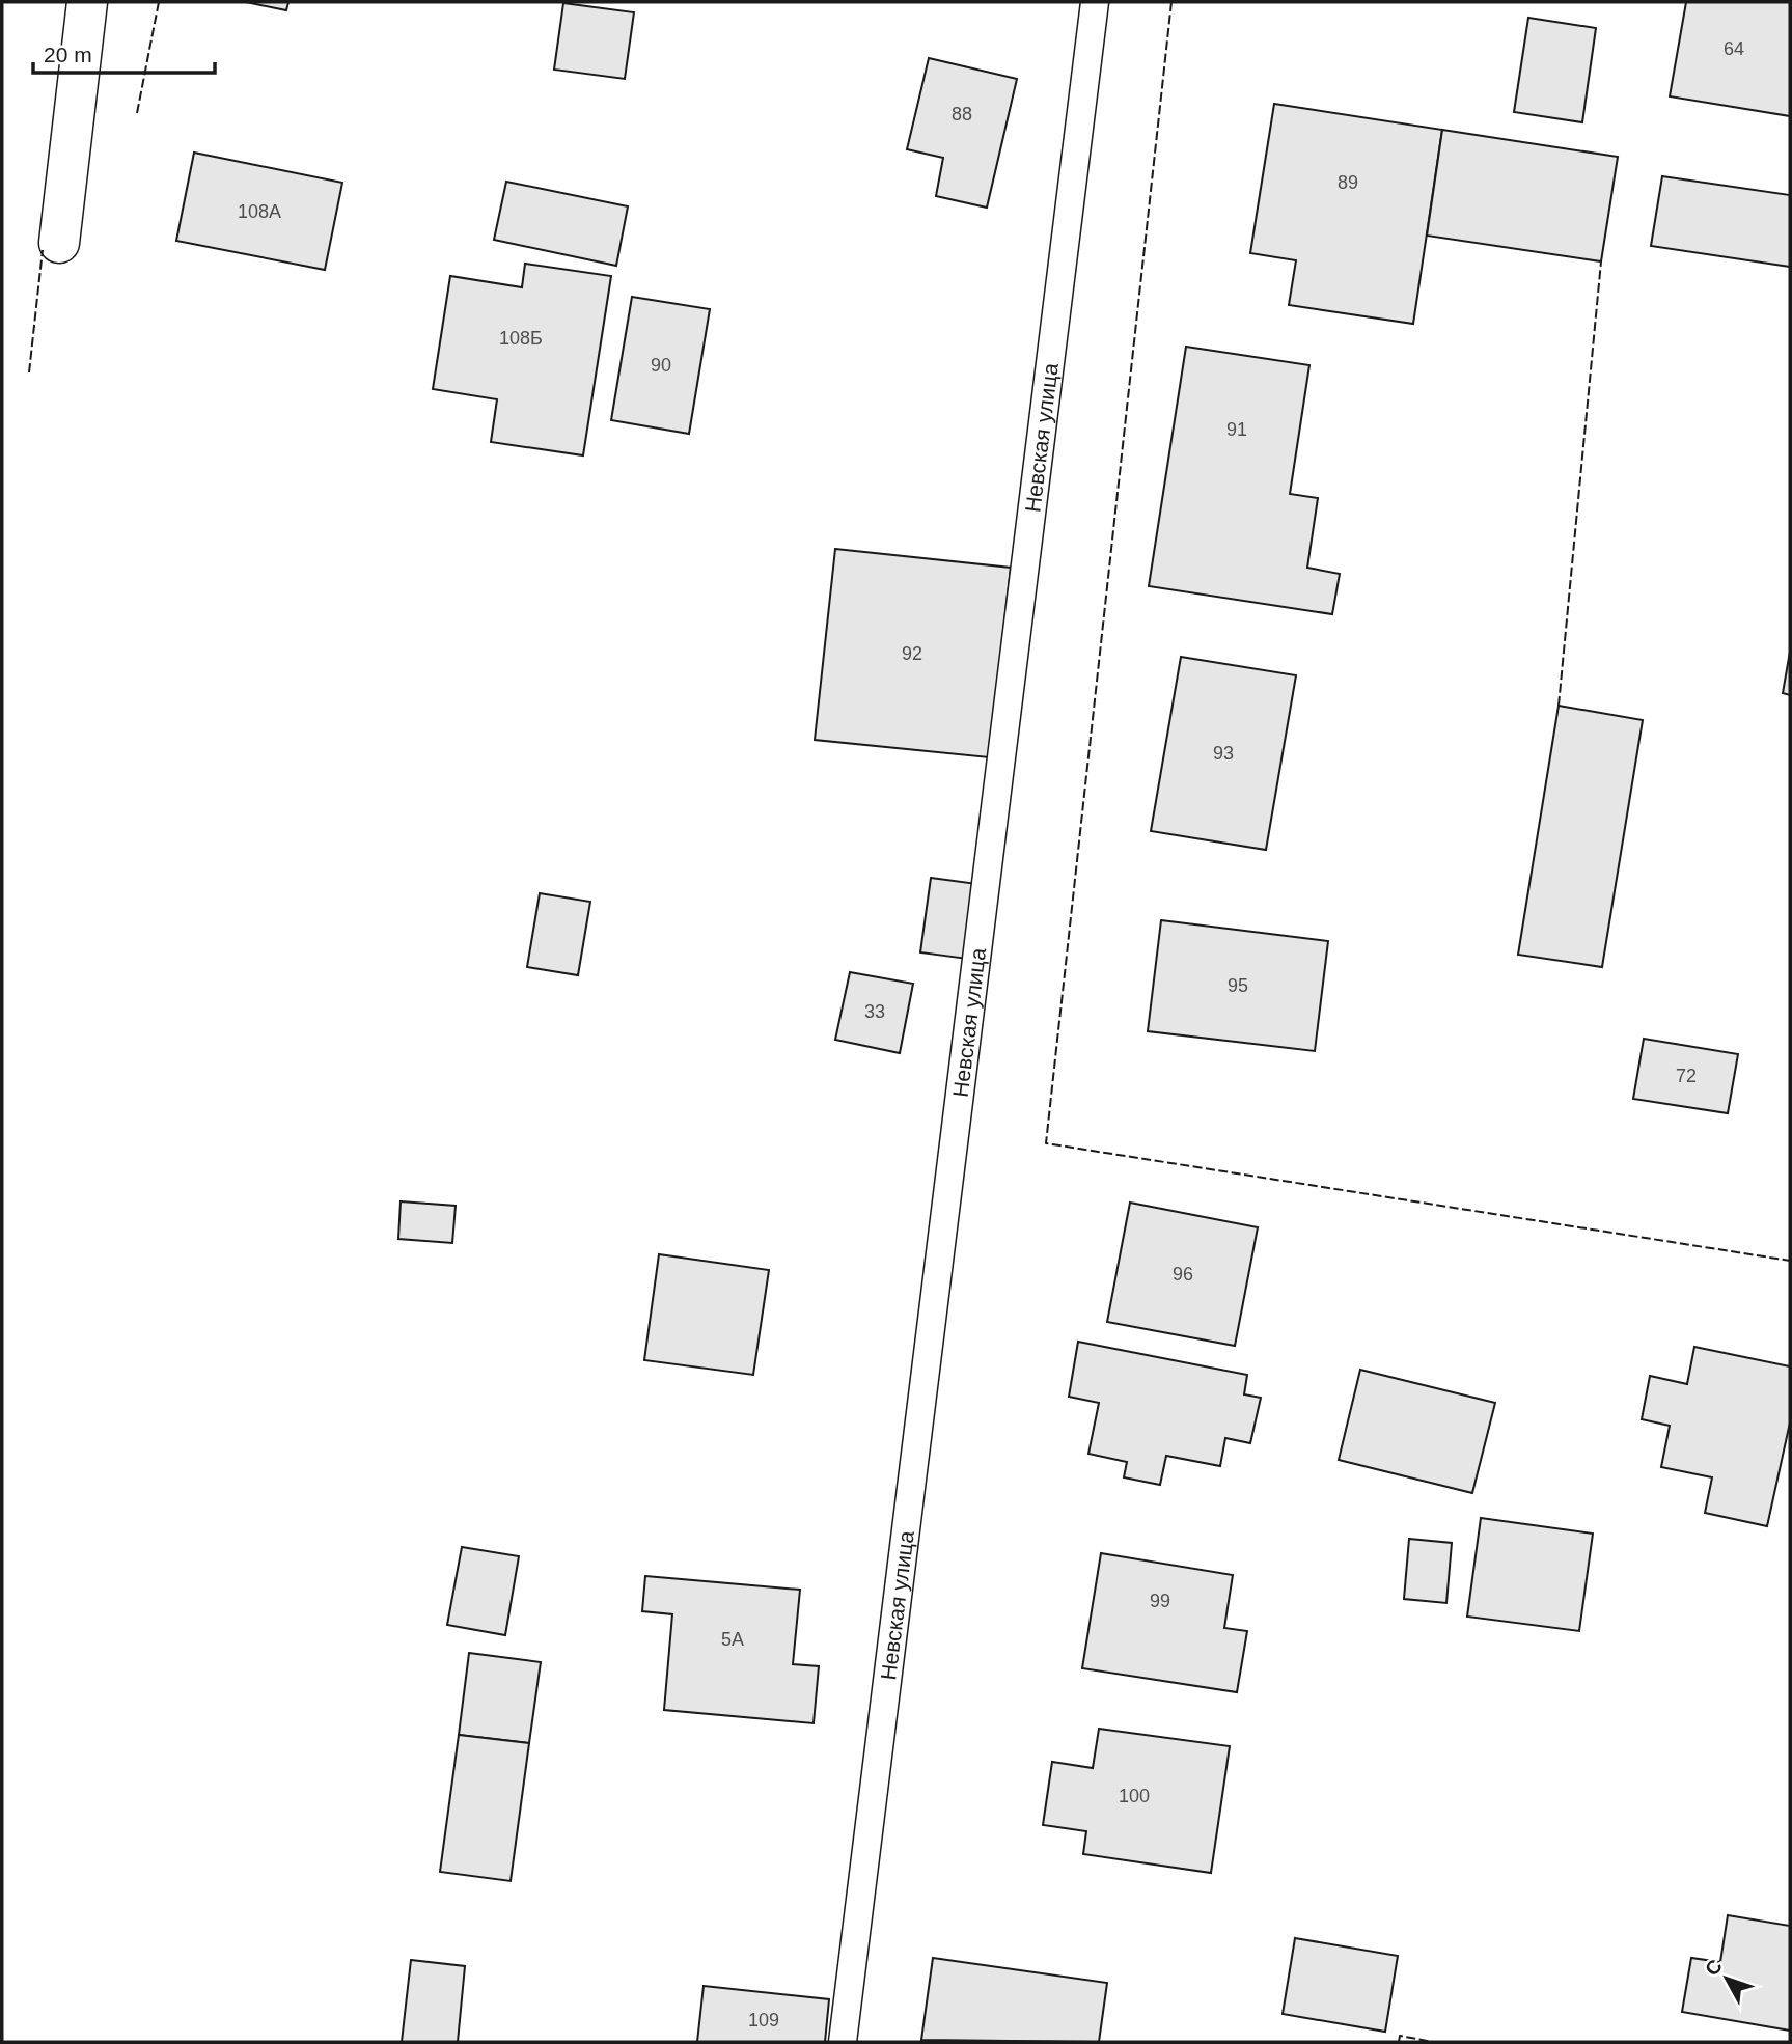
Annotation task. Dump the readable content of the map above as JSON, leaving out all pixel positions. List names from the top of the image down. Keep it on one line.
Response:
{"streets":{"lane":["Невская улица"]},"house_numbers":["64","88","89","108А","108Б","90","91","92","93","95","33","72","96","99","5А","100","109"],"scale_bar":"20 m","north":"top left"}
